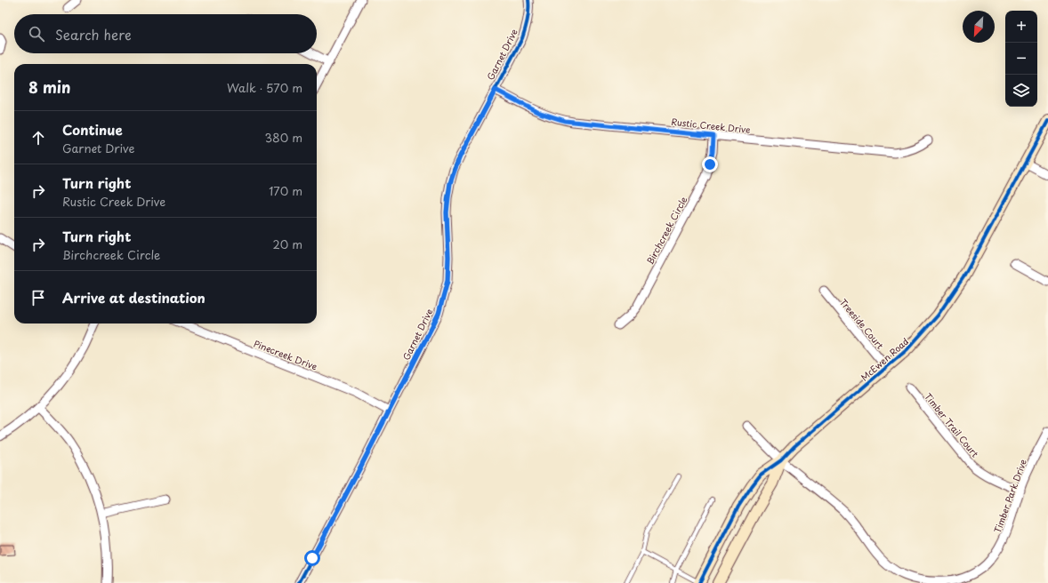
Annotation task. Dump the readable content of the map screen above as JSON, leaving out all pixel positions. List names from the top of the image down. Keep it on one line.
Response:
{"streets":{"street":["Garnet Drive","Rustic Creek Drive","Birchcreek Circle","Treeside Court","Pinecreek Drive","McEwen Road","Timber Trail Court","Timber Park Drive"]},"crossings":[["Garnet Drive","Rustic Creek Drive"],["Garnet Drive","Pinecreek Drive"],["Rustic Creek Drive","Birchcreek Circle"],["Treeside Court","McEwen Road"],["McEwen Road","Timber Park Drive"],["Timber Trail Court","Timber Park Drive"]],"north":"bottom left","page":{"map_buttons":["+","−"],"search":"Search here","heading":["8 min","Walk · 570 m"],"list":[["Continue","Garnet Drive","380 m"],["Turn right","Rustic Creek Drive","170 m"],["Turn right","Birchcreek Circle","20 m"],"Arrive at destination"]}}
